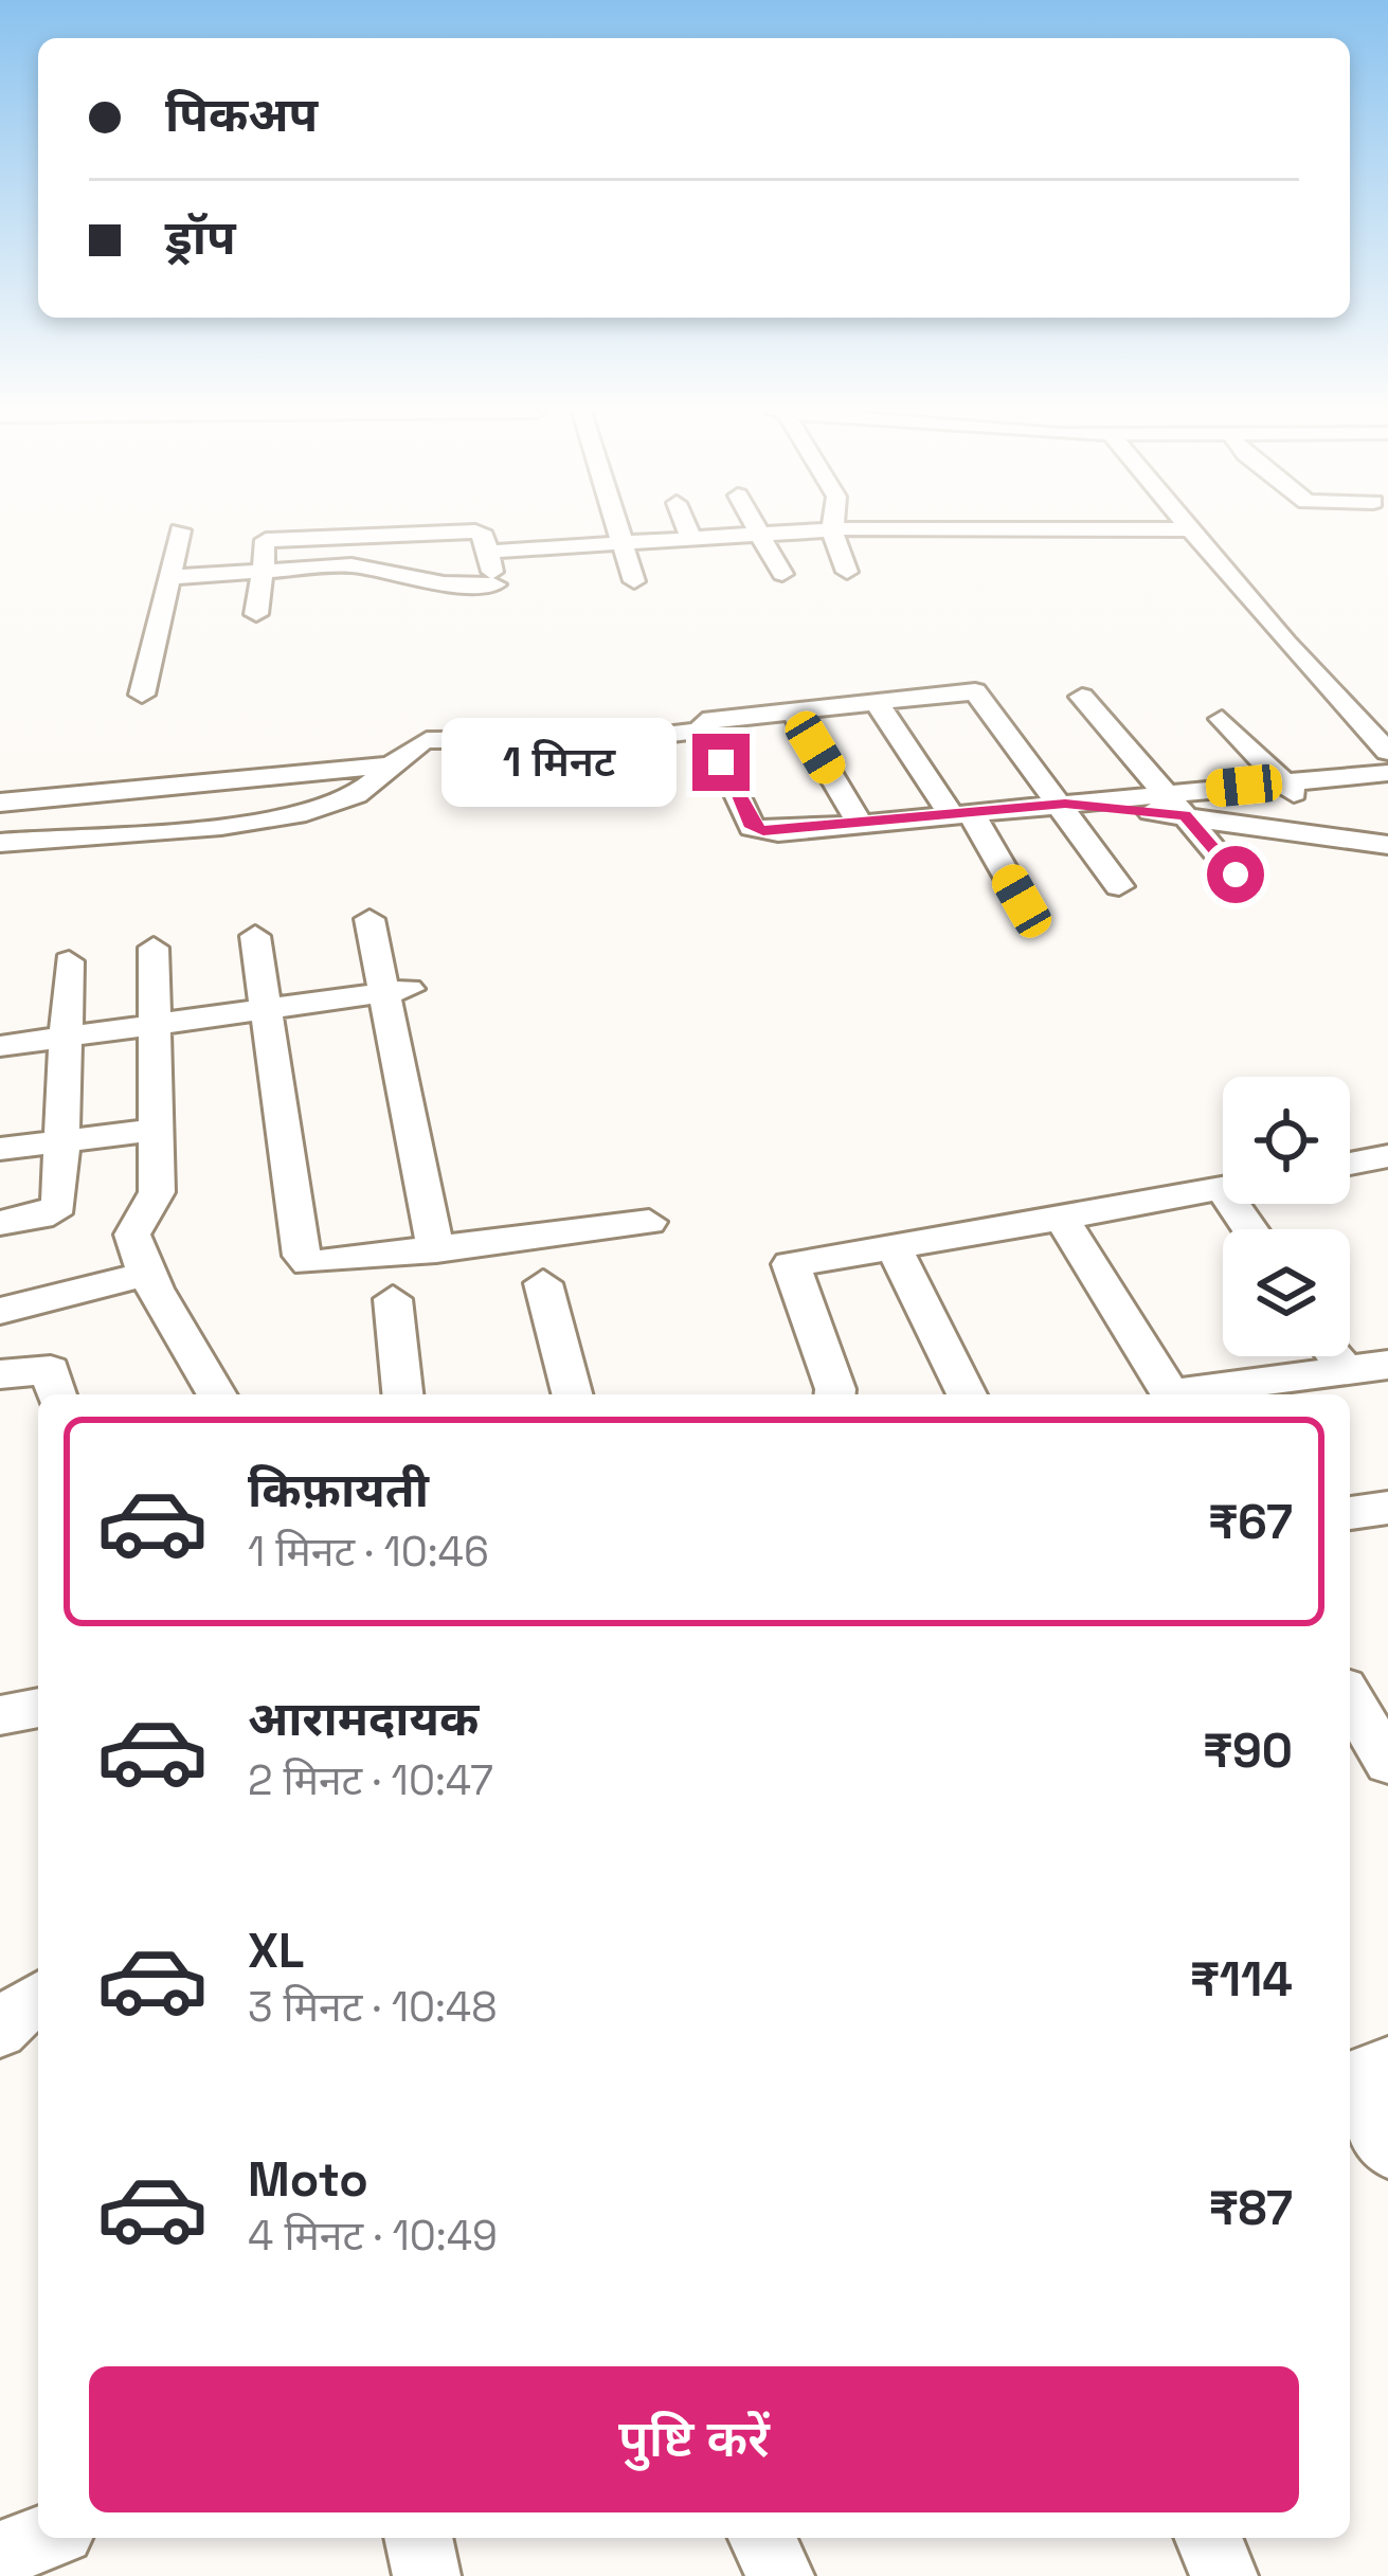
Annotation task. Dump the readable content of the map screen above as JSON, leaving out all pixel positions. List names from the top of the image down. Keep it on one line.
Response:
{"page":{"banner":["पिकअप","ड्रॉप"],"bubble":"1 मिनट","list":[{"name":"किफ़ायती","note":"1 मिनट · 10:46","value":"₹67"},{"name":"आरामदायक","note":"2 मिनट · 10:47","value":"₹90"},{"name":"XL","note":"3 मिनट · 10:48","value":"₹114"},{"name":"Moto","note":"4 मिनट · 10:49","value":"₹87"}],"buttons":"पुष्टि करें"}}
